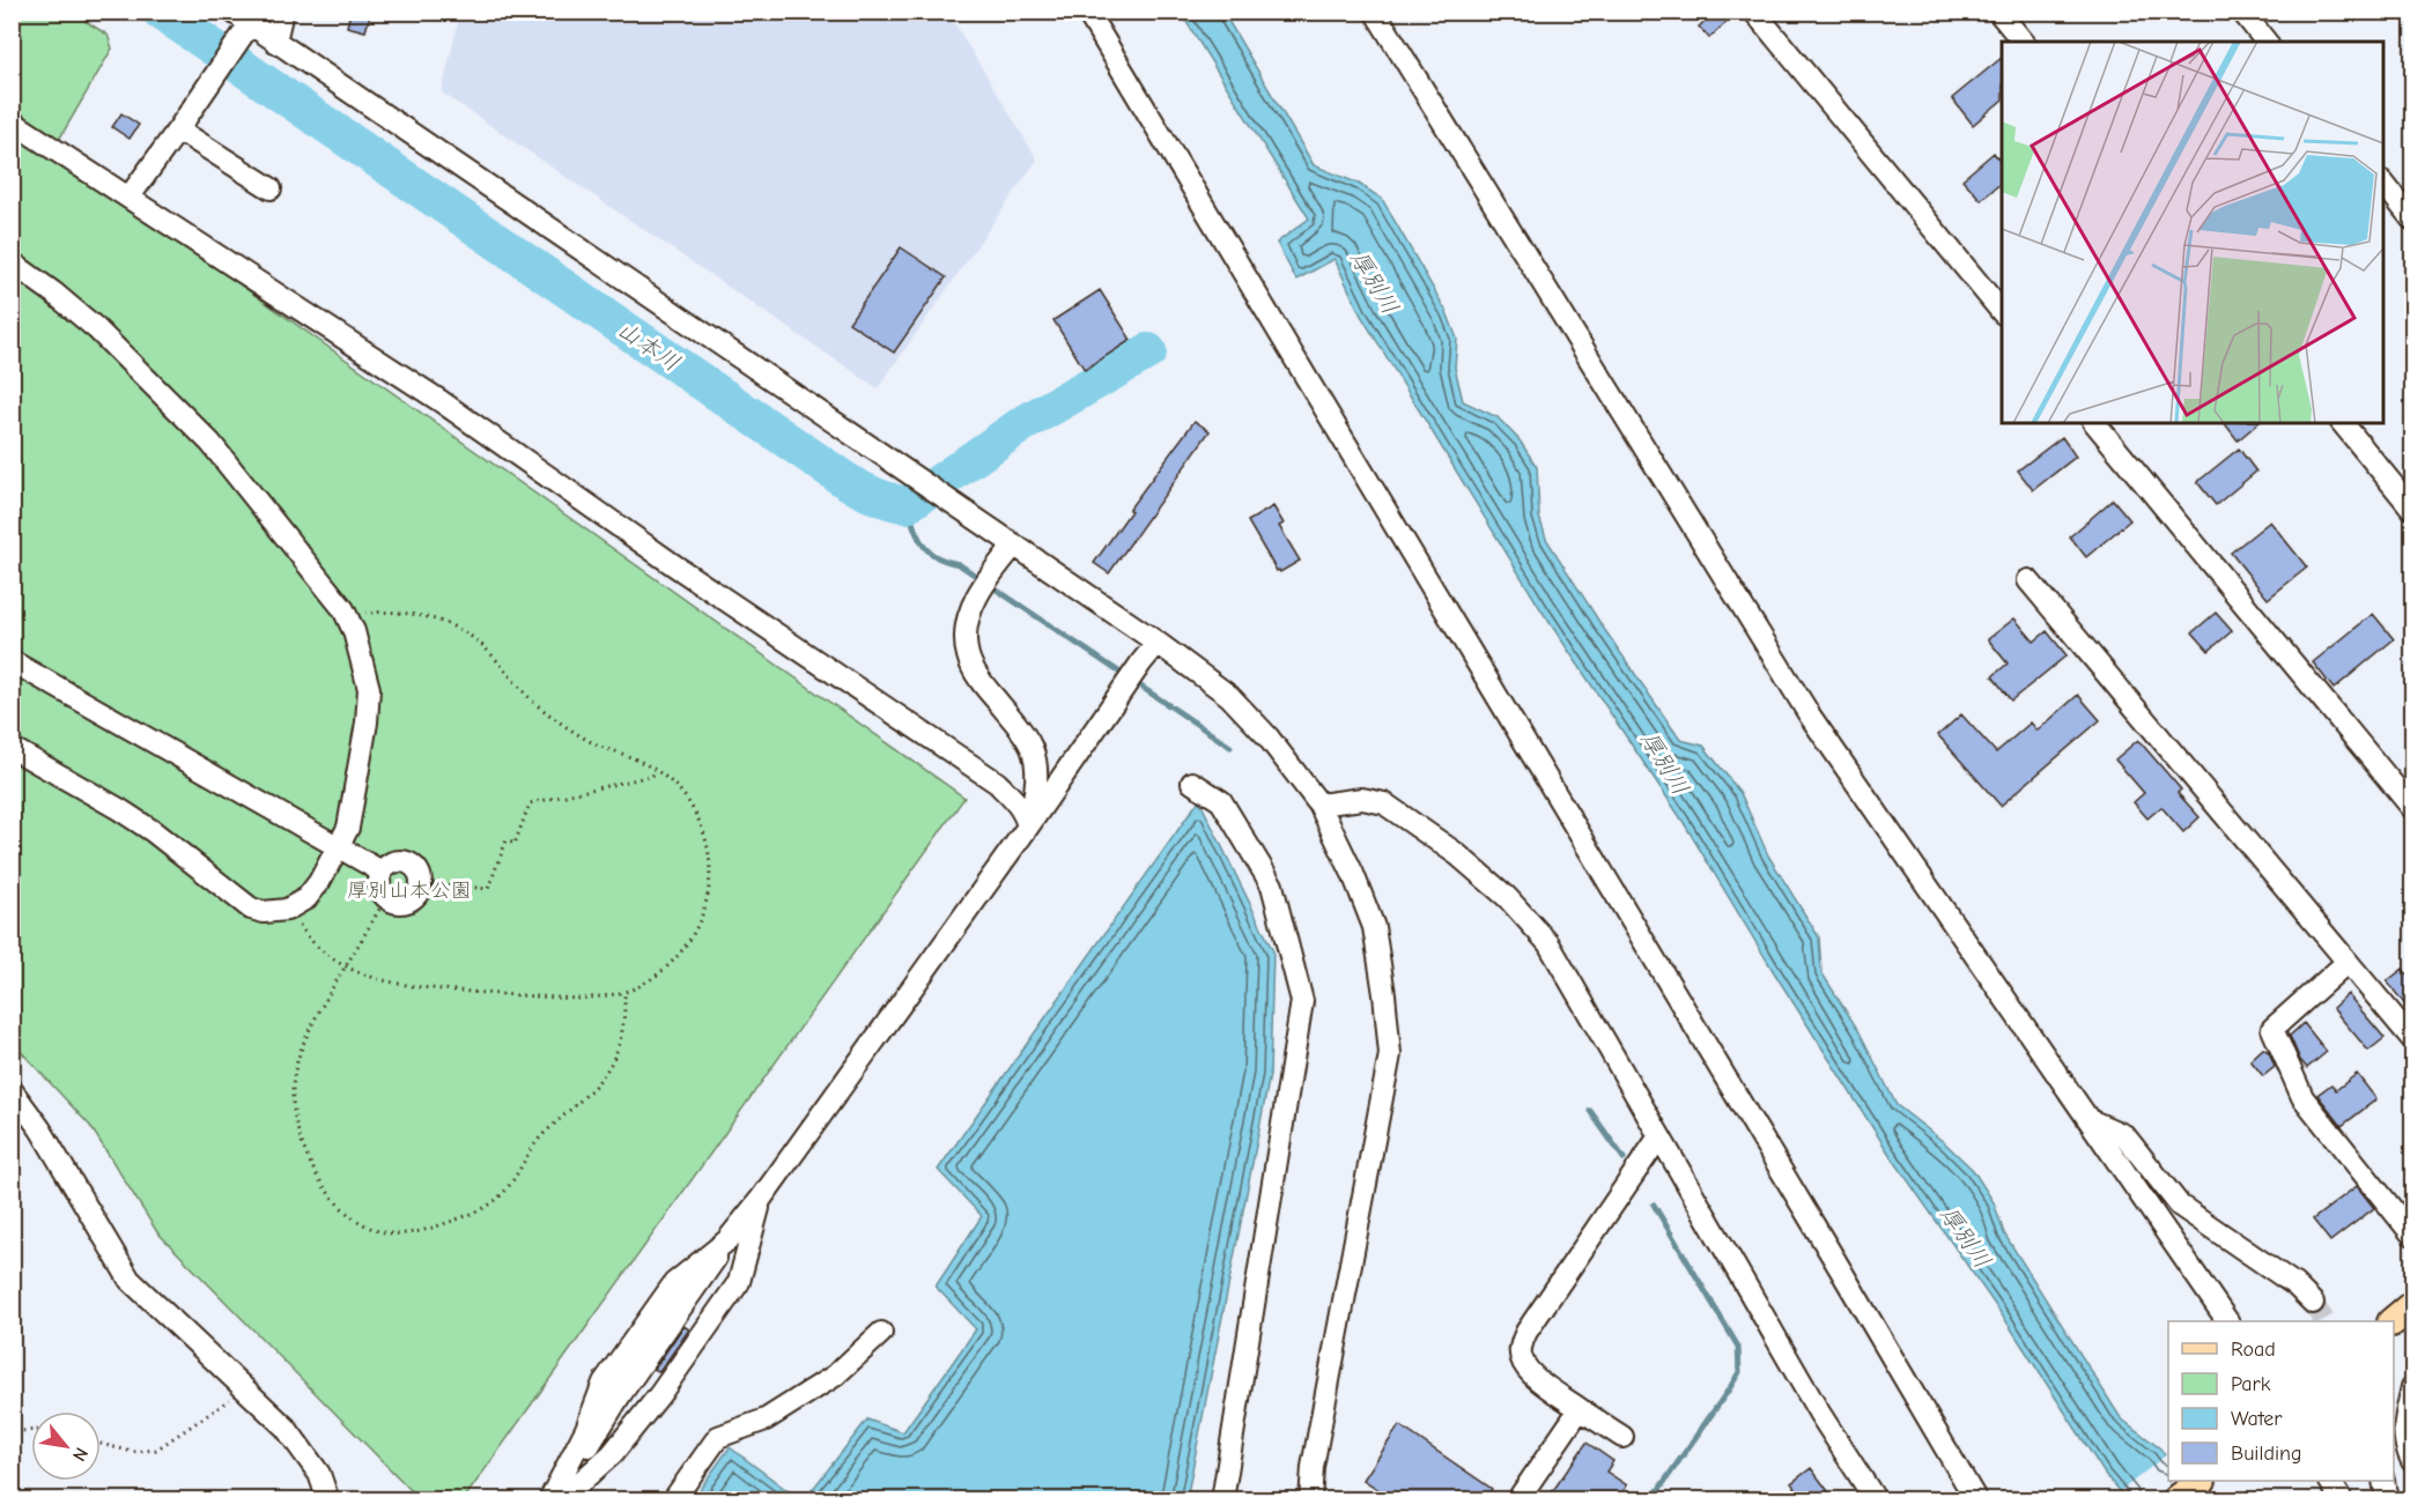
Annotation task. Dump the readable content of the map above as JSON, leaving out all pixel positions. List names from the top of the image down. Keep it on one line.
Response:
{"water":["厚別川","山本川"],"parks":["厚別山本公園"],"legend":["Road","Park","Water","Building"],"north":"bottom right"}
